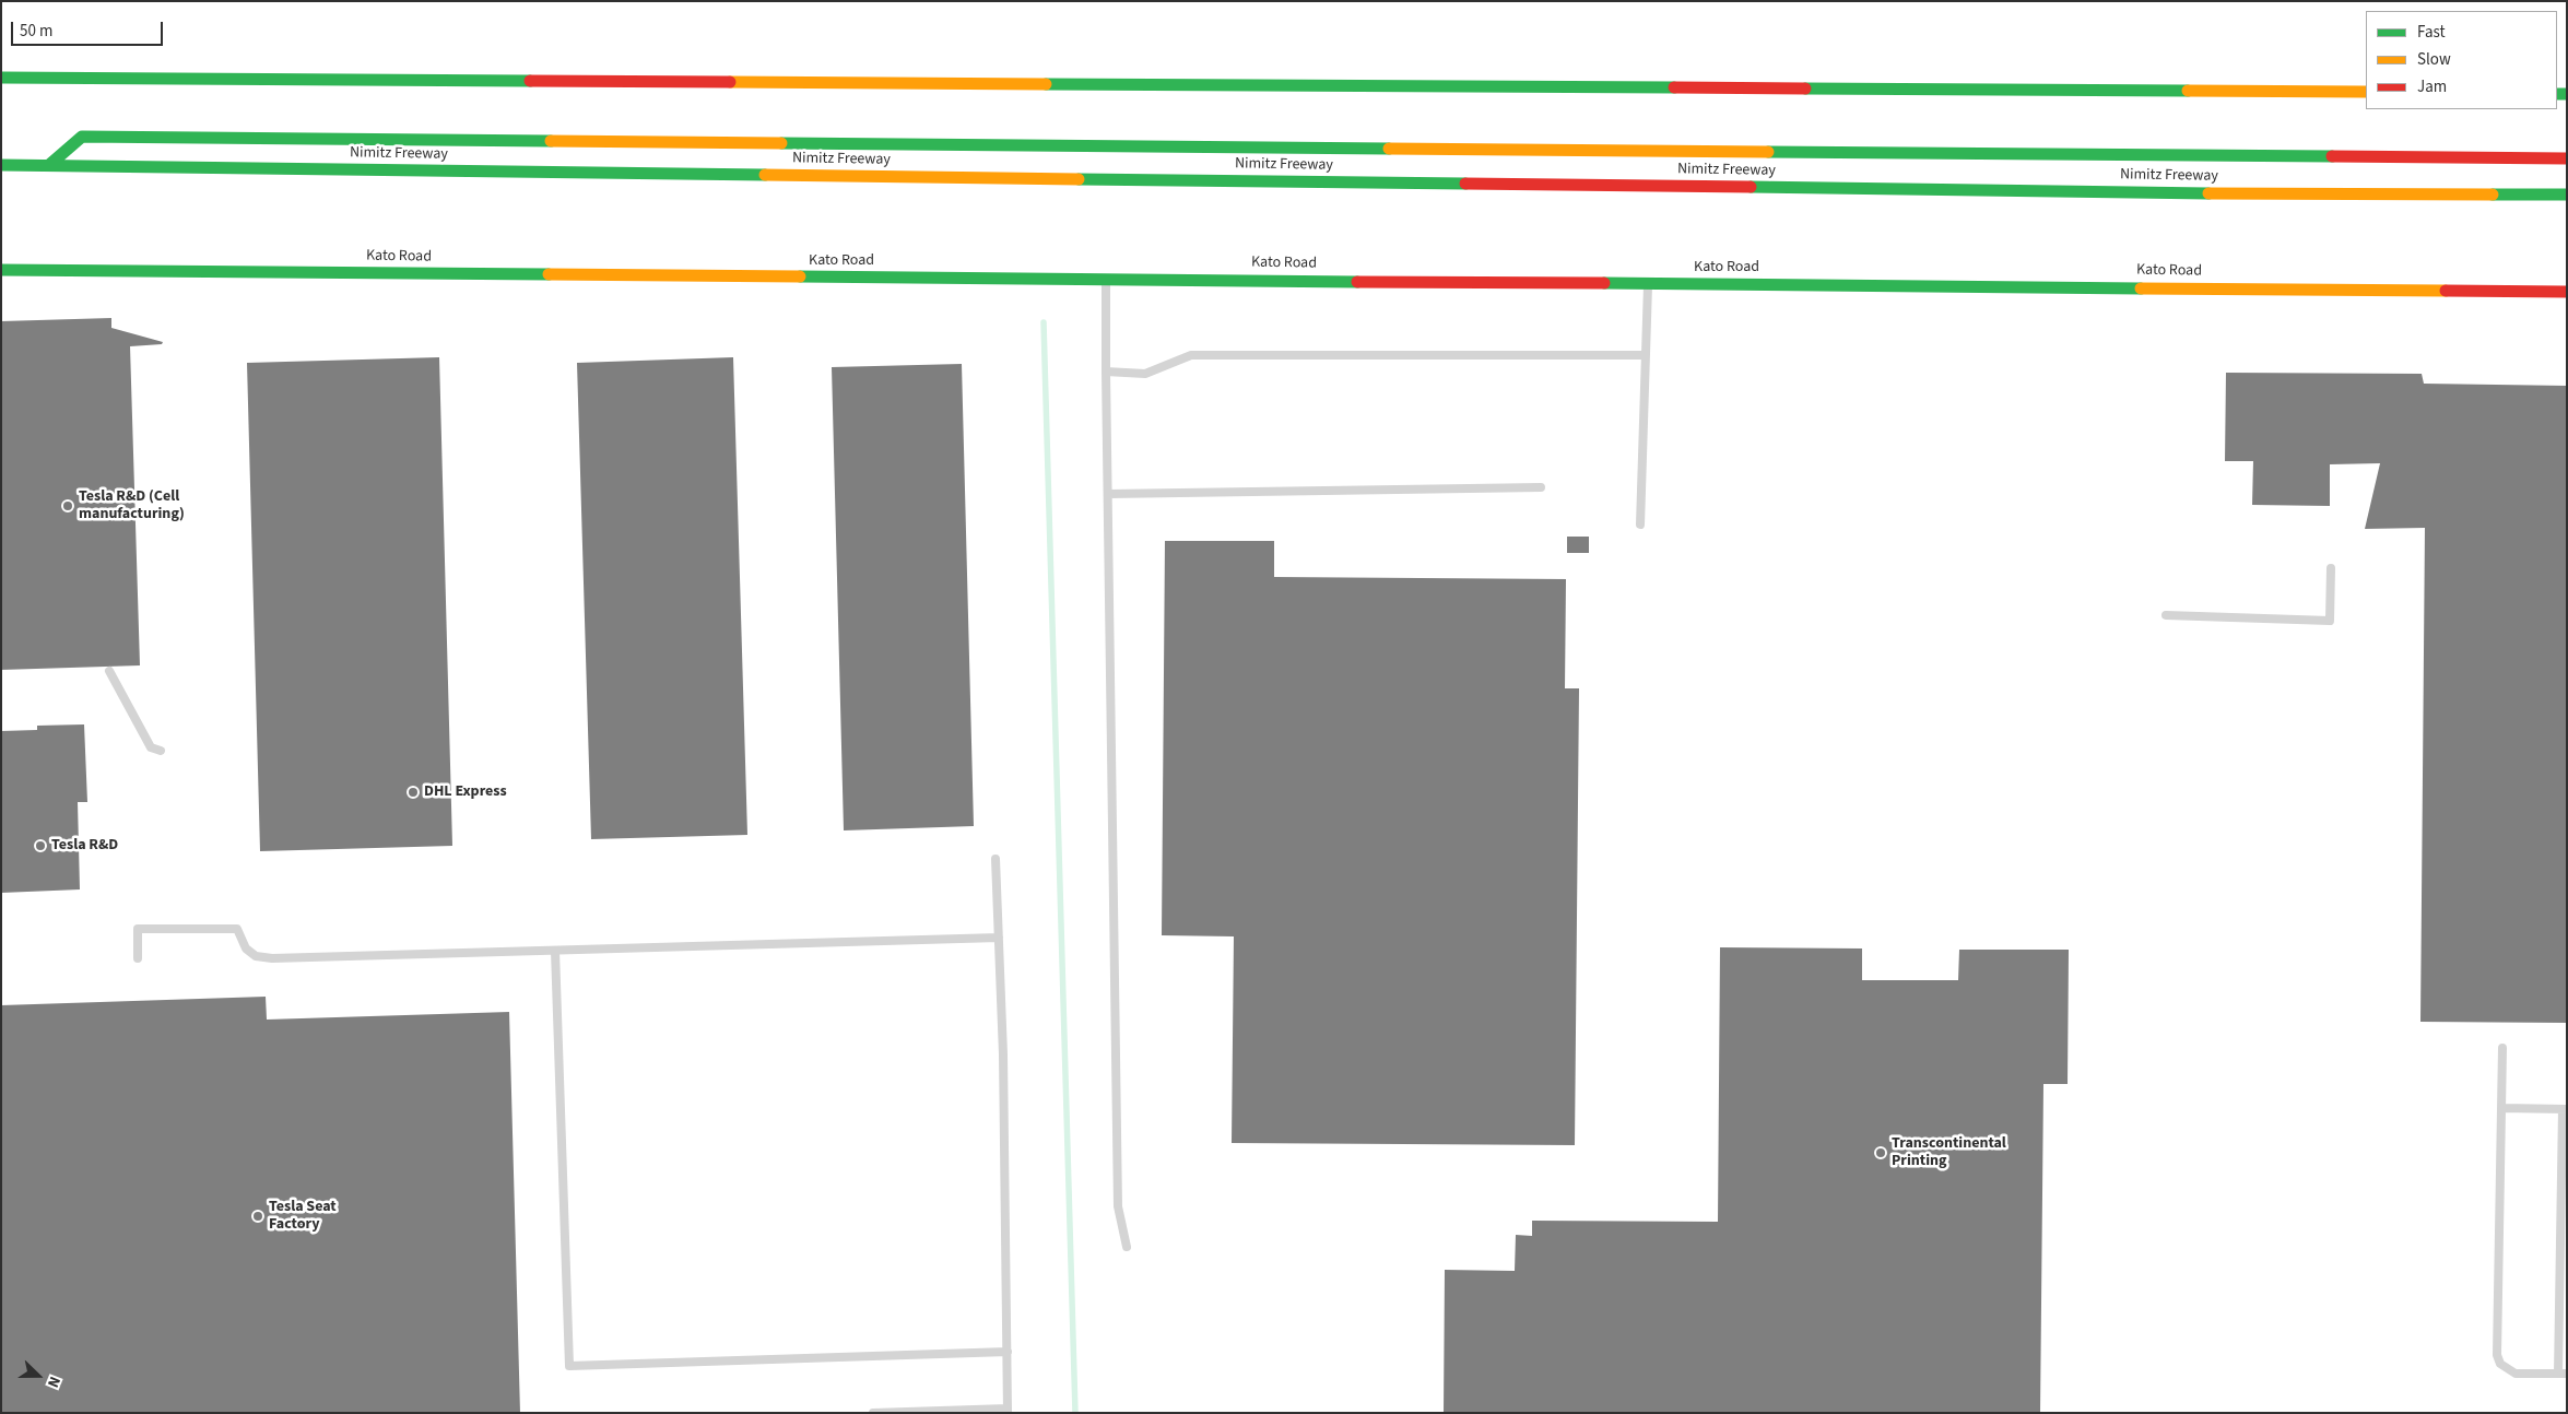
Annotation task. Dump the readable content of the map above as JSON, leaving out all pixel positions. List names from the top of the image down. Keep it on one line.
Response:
{"streets":{"main road":["Nimitz Freeway","Kato Road"]},"places":["Tesla R&D (Cell manufacturing)","DHL Express","Tesla R&D","Transcontinental Printing","Tesla Seat Factory"],"legend":["Fast","Slow","Jam"],"scale_bar":"50 m","north":"right"}
